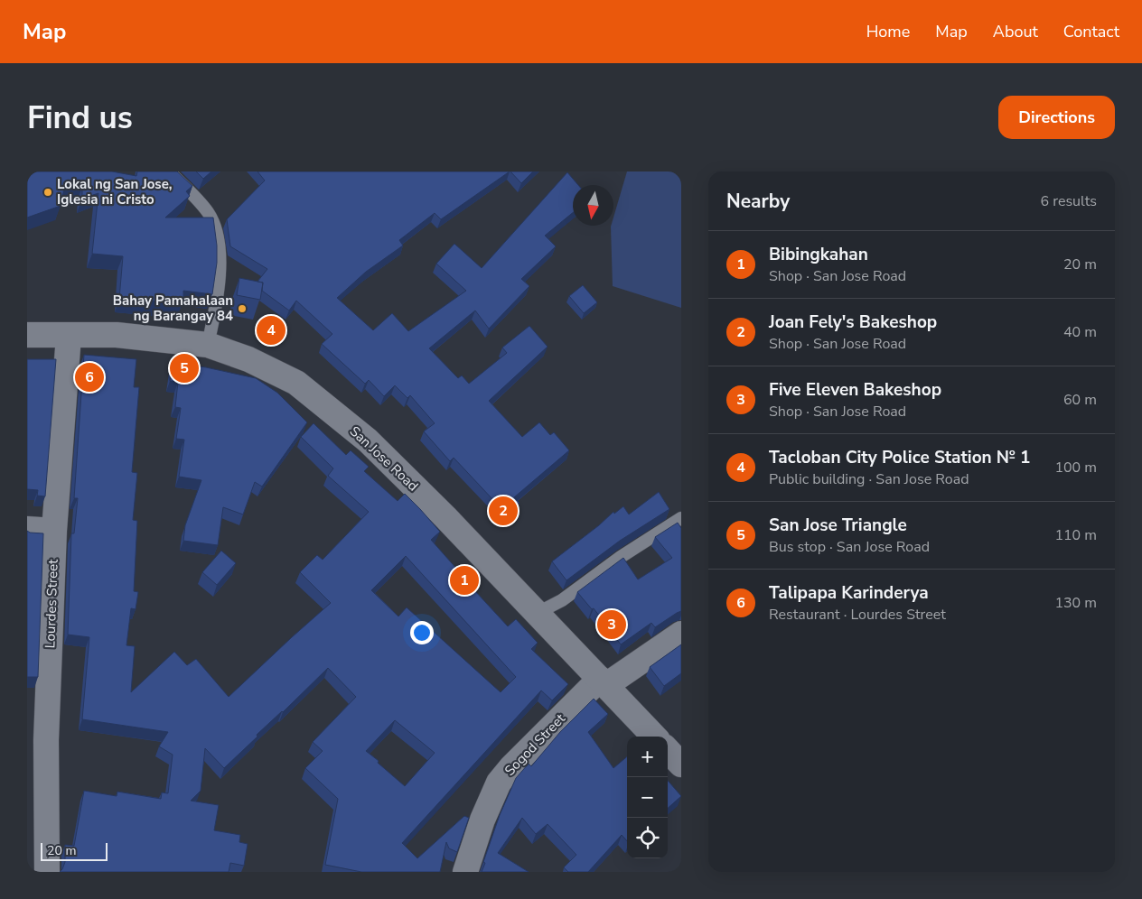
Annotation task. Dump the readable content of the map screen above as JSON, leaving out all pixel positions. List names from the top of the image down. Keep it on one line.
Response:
{"streets":{"street":["San Jose Road","Lourdes Street","Sogod Street"]},"crossings":[["San Jose Road","Lourdes Street"],["San Jose Road","Sogod Street"]],"places":["Lokal ng San Jose, Iglesia ni Cristo","Bahay Pamahalaan ng Barangay 84"],"scale_bar":"20 m","north":"bottom","page":{"header":"Map","nav":["Home","Map","About","Contact"],"buttons":"Directions","title":"Find us","heading":["Nearby","6 results"],"list":[{"mark":"1","name":"Bibingkahan","note":"Shop · San Jose Road","value":"20 m"},{"mark":"2","name":"Joan Fely's Bakeshop","note":"Shop · San Jose Road","value":"40 m"},{"mark":"3","name":"Five Eleven Bakeshop","note":"Shop · San Jose Road","value":"60 m"},{"mark":"4","name":"Tacloban City Police Station № 1","note":"Public building · San Jose Road","value":"100 m"},{"mark":"5","name":"San Jose Triangle","note":"Bus stop · San Jose Road","value":"110 m"},{"mark":"6","name":"Talipapa Karinderya","note":"Restaurant · Lourdes Street","value":"130 m"}],"pins":["4","5","6","2","1","3"],"map_buttons":["+","−"],"scale":"20 m"}}
